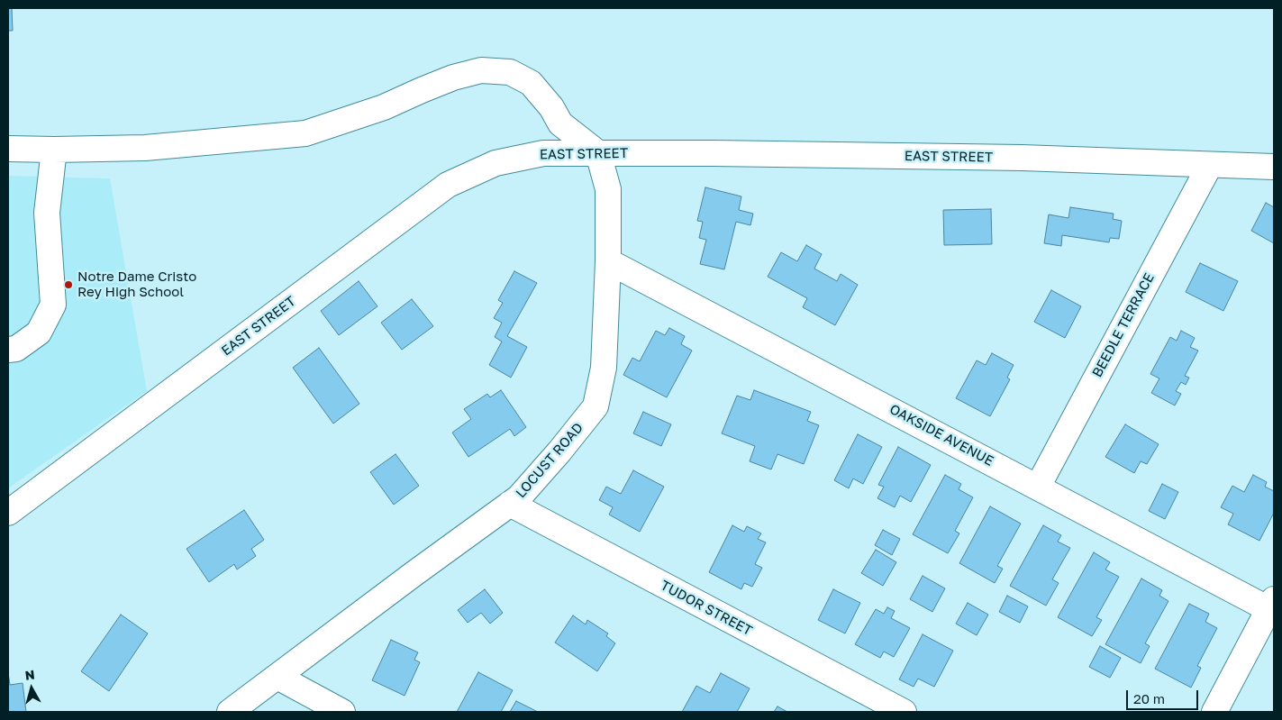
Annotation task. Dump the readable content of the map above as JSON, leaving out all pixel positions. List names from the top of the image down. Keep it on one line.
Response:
{"streets":{"street":["EAST STREET","BEEDLE TERRACE","OAKSIDE AVENUE","LOCUST ROAD","TUDOR STREET"]},"crossings":[["EAST STREET","BEEDLE TERRACE"],["EAST STREET","LOCUST ROAD"],["BEEDLE TERRACE","OAKSIDE AVENUE"],["OAKSIDE AVENUE","LOCUST ROAD"],["LOCUST ROAD","TUDOR STREET"]],"places":["Notre Dame Cristo Rey High School"],"scale_bar":"20 m","north":"top"}
